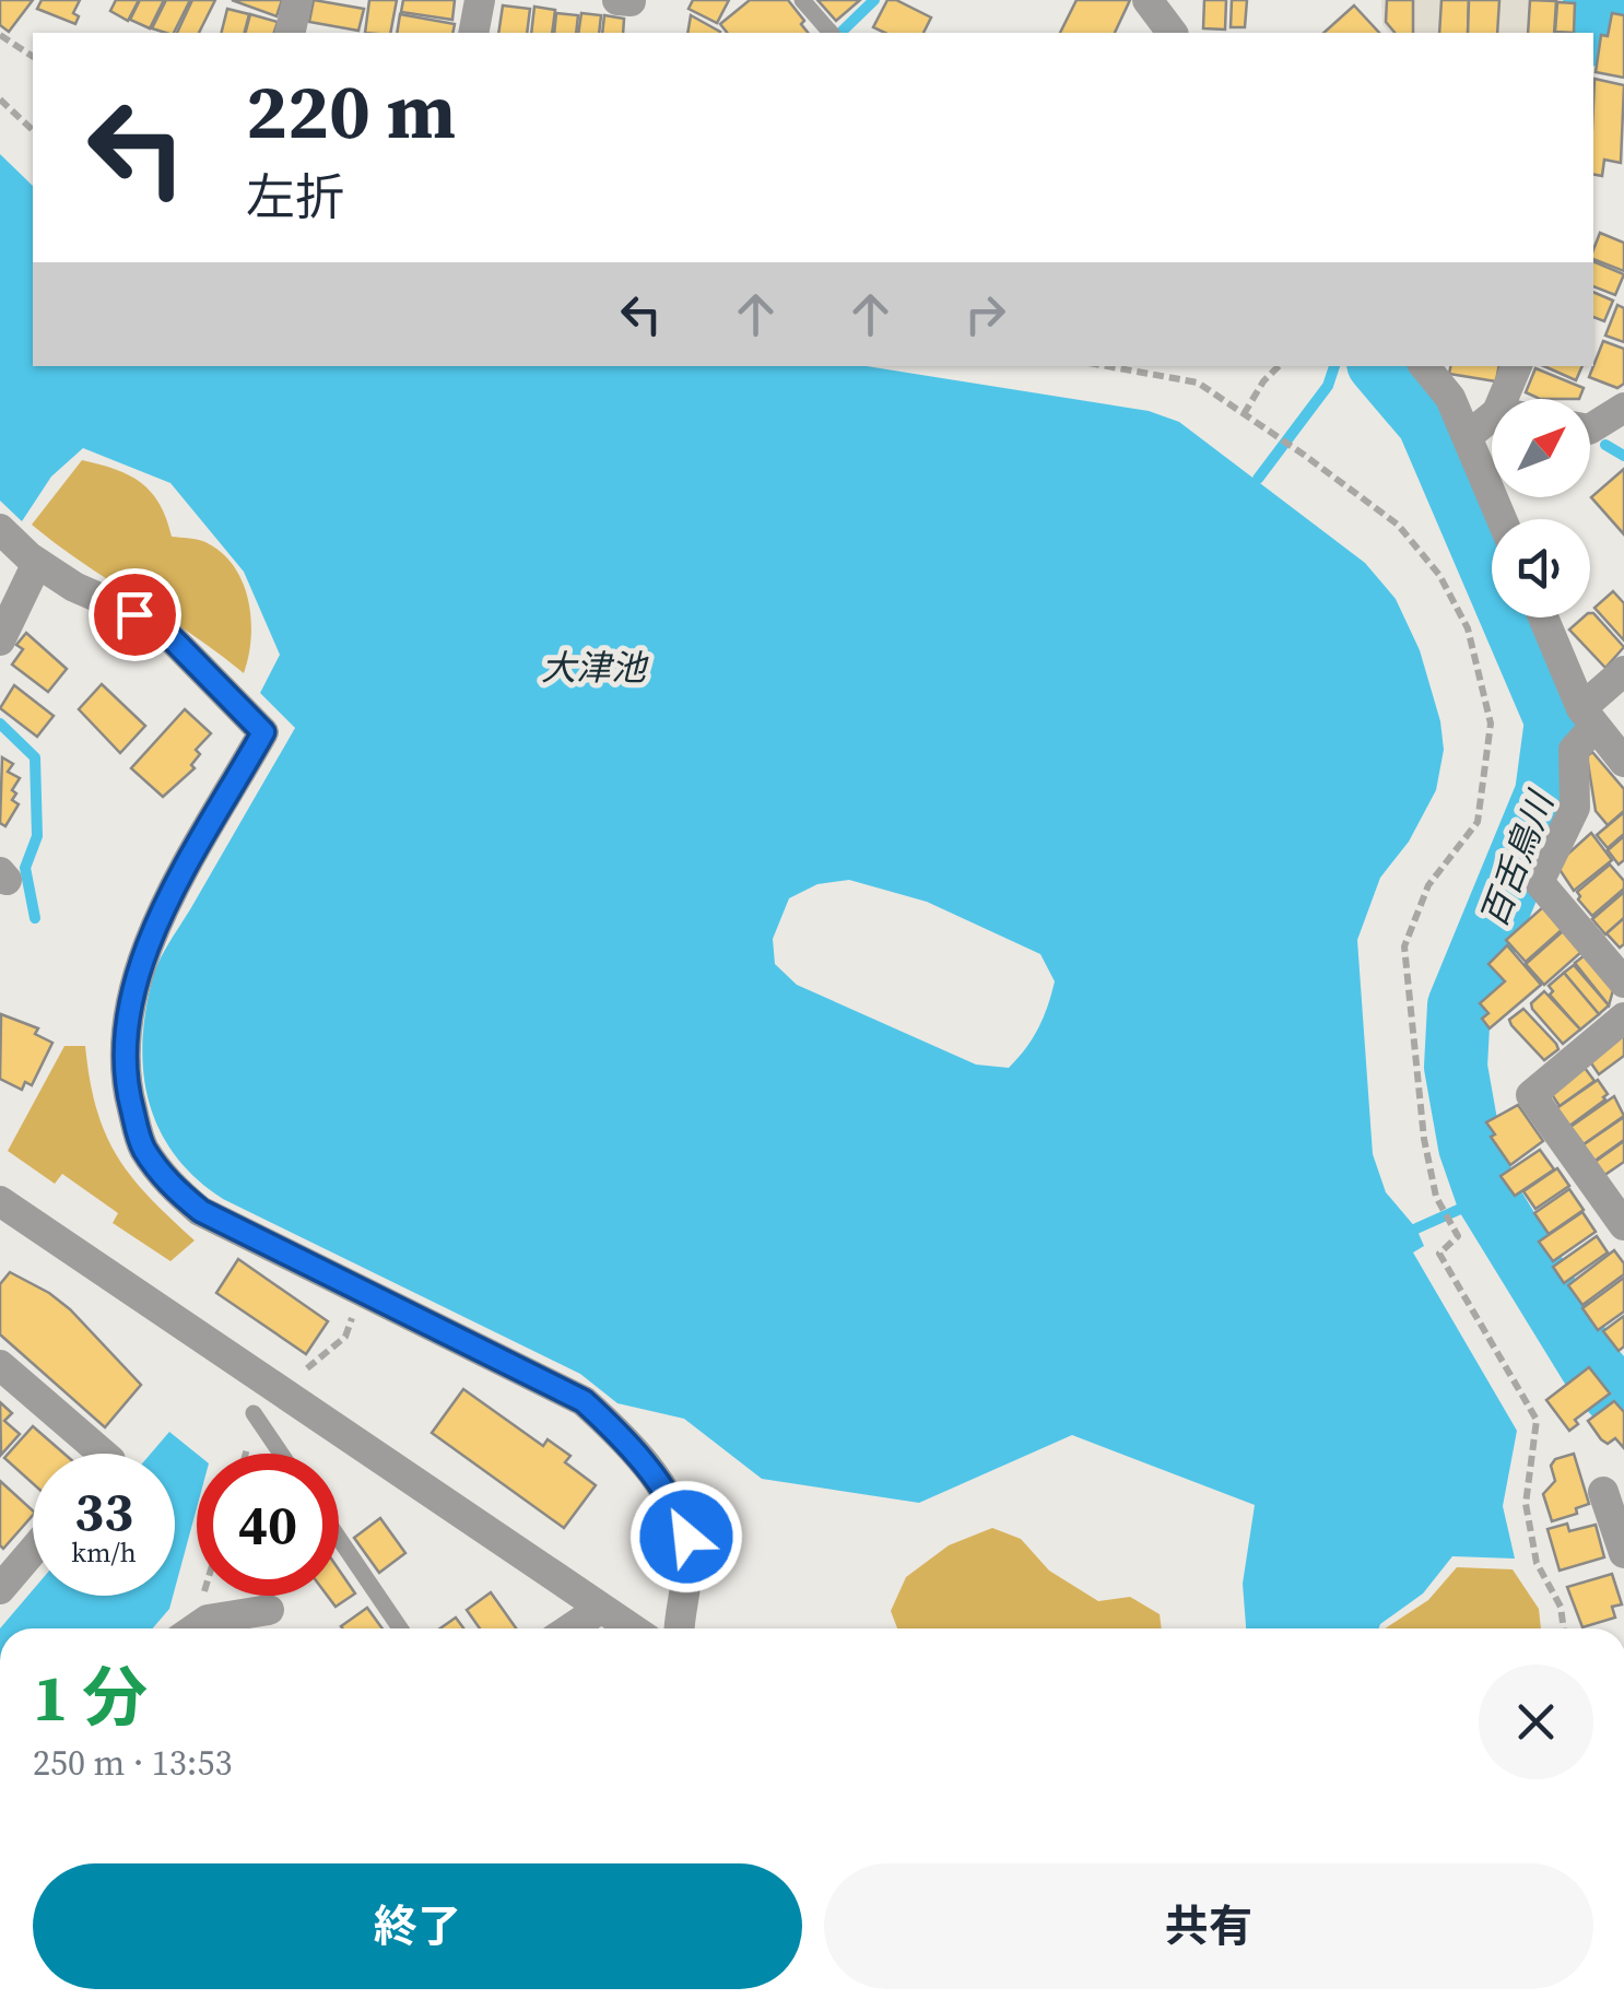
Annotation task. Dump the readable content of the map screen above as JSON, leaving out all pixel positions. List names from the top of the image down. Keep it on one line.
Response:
{"water":["大津池","百舌鳥川"],"north":"top right","page":{"turn":["220 m","左折"],"speed":"33 km/h","limit":"40","heading":["1 分","250 m · 13:53"],"buttons":["終了","共有"]}}
